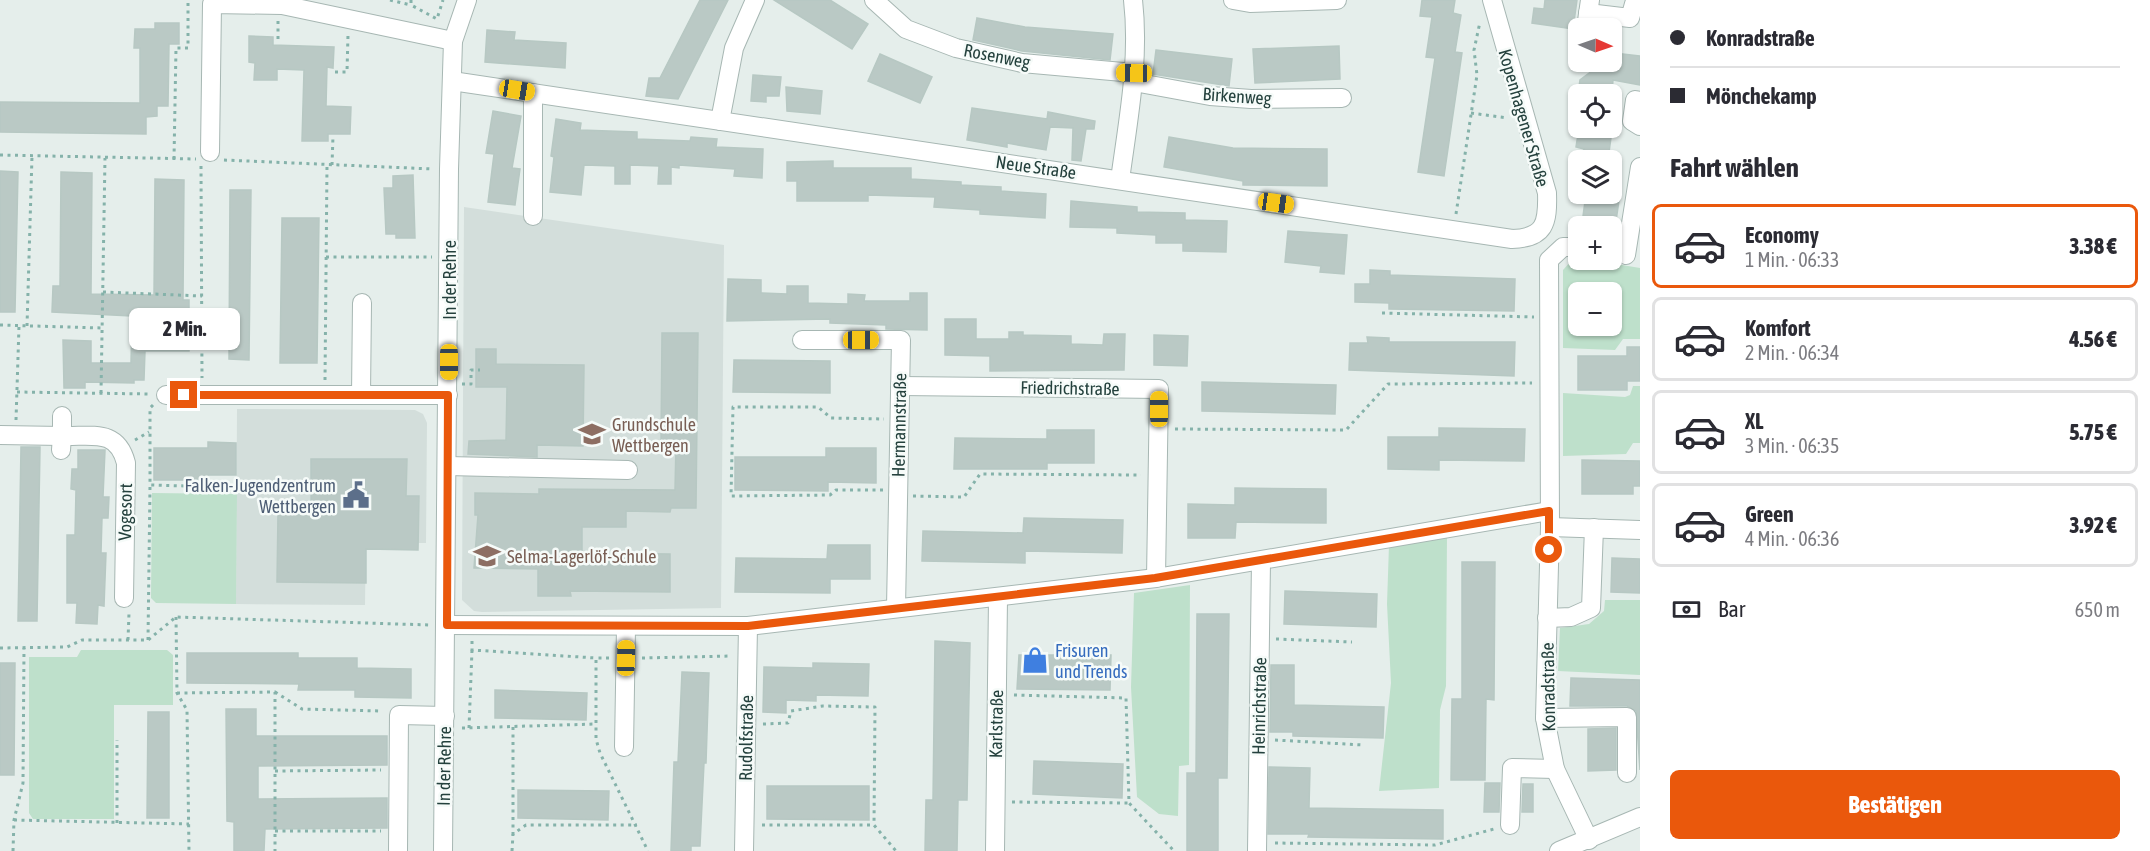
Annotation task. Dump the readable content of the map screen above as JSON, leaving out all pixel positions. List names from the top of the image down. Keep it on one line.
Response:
{"streets":{"street":["Rosenweg","Birkenweg","Kopenhagener Straße","Neue Straße","In der Rehre","Friedrichstraße","Hermannstraße","Vogesort","Konradstraße","Heinrichstraße","Karlstraße","Rudolfstraße"]},"crossings":[["Rosenweg","Birkenweg"],["Kopenhagener Straße","Neue Straße"],["Neue Straße","In der Rehre"],["Friedrichstraße","Hermannstraße"]],"places":{"school or university":["Grundschule Wettbergen","Selma-Lagerlöf-Schule"],"public building":["Falken-Jugendzentrum Wettbergen"],"shop":["Frisuren und Trends"]},"north":"right","page":{"banner":["Konradstraße","Mönchekamp"],"map_buttons":["+","−"],"heading":"Fahrt wählen","list":[{"name":"Economy","note":"1 Min. · 06:33","value":"3.38 €"},{"name":"Komfort","note":"2 Min. · 06:34","value":"4.56 €"},{"name":"XL","note":"3 Min. · 06:35","value":"5.75 €"},{"name":"Green","note":"4 Min. · 06:36","value":"3.92 €"}],"bubble":"2 Min.","pay":["Bar","650 m"],"buttons":"Bestätigen"}}
